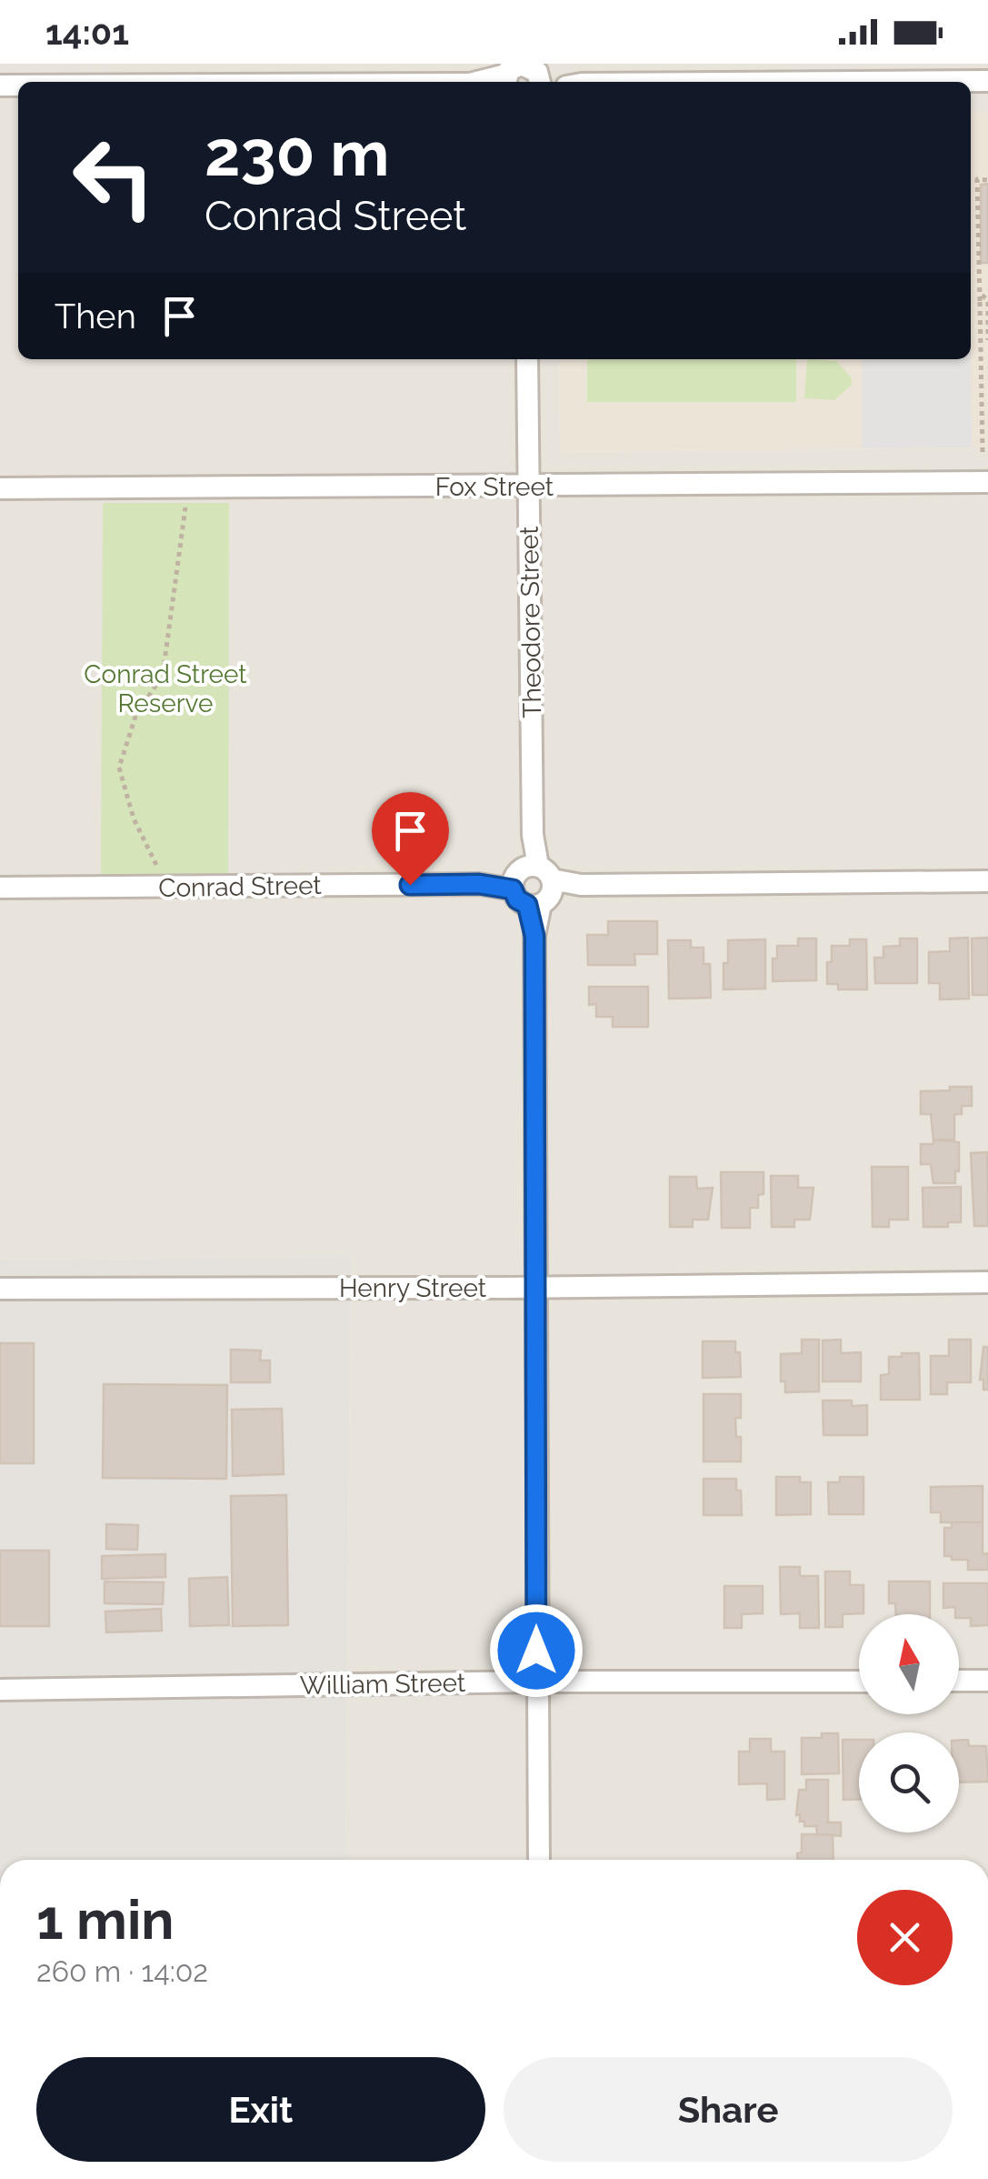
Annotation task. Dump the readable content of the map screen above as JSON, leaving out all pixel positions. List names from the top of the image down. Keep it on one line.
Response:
{"streets":{"street":["Fox Street","Theodore Street","Conrad Street","Henry Street","William Street"]},"crossings":[["Fox Street","Theodore Street"],["Theodore Street","Conrad Street"],["Theodore Street","Henry Street"],["Theodore Street","William Street"]],"parks":["Conrad Street Reserve"],"north":"top","page":{"status":"14:01","turn":["230 m","Conrad Street"],"then":"Then","heading":["1 min","260 m · 14:02"],"buttons":["Exit","Share"]}}
